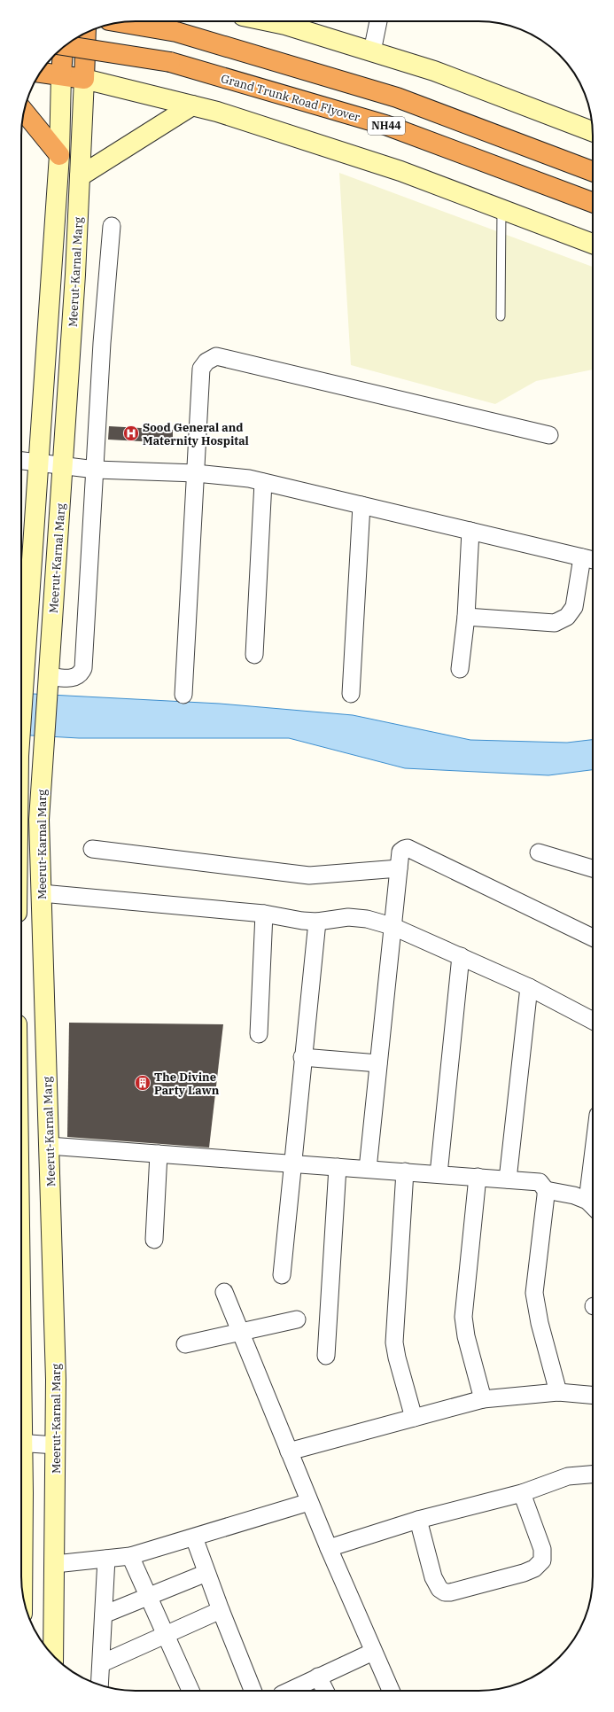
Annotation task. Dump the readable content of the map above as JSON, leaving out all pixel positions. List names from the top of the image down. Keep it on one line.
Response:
{"streets":{"highway":["Grand Trunk Road Flyover","NH44","Meerut-Karnal Marg"]},"places":{"hospital":["Sood General and Maternity Hospital"],"building":["The Divine Party Lawn"]}}
